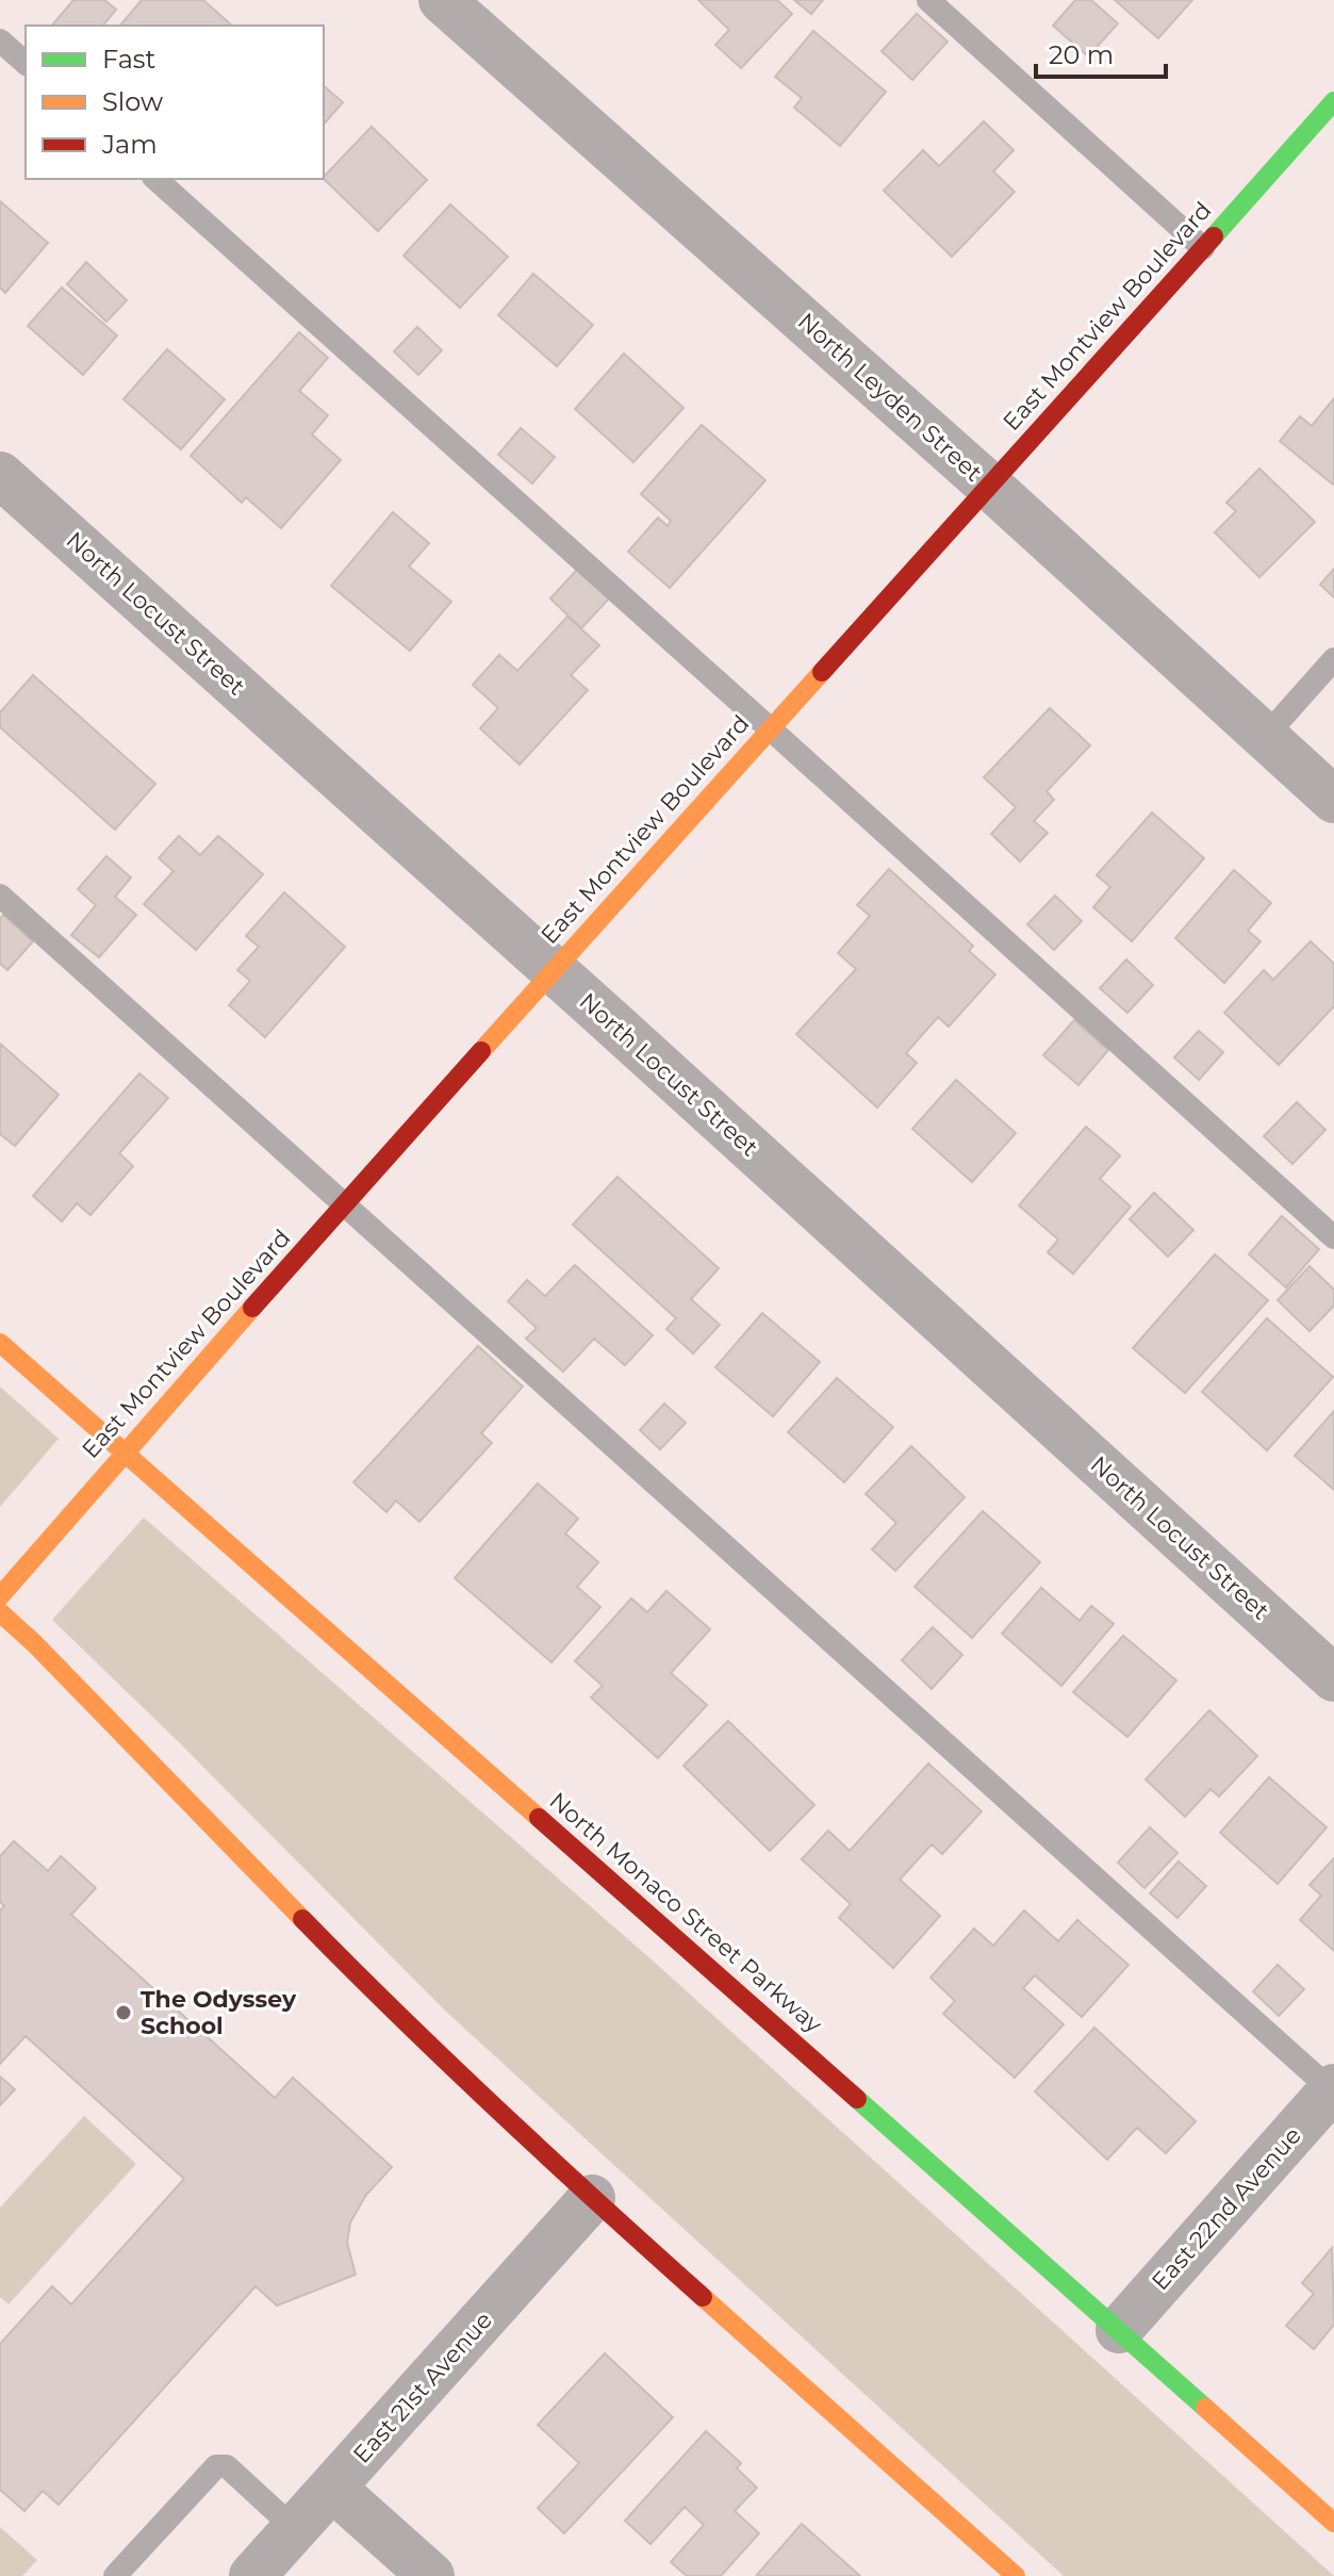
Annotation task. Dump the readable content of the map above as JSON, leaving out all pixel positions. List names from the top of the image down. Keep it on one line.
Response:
{"streets":{"main road":["East Montview Boulevard","North Monaco Street Parkway"],"street":["North Leyden Street","North Locust Street","East 22nd Avenue","East 21st Avenue"]},"crossings":[["East Montview Boulevard","North Leyden Street"],["East Montview Boulevard","North Locust Street"],["East Montview Boulevard","North Monaco Street Parkway"],["North Monaco Street Parkway","East 22nd Avenue"]],"places":["The Odyssey School"],"legend":["Fast","Slow","Jam"],"scale_bar":"20 m"}
